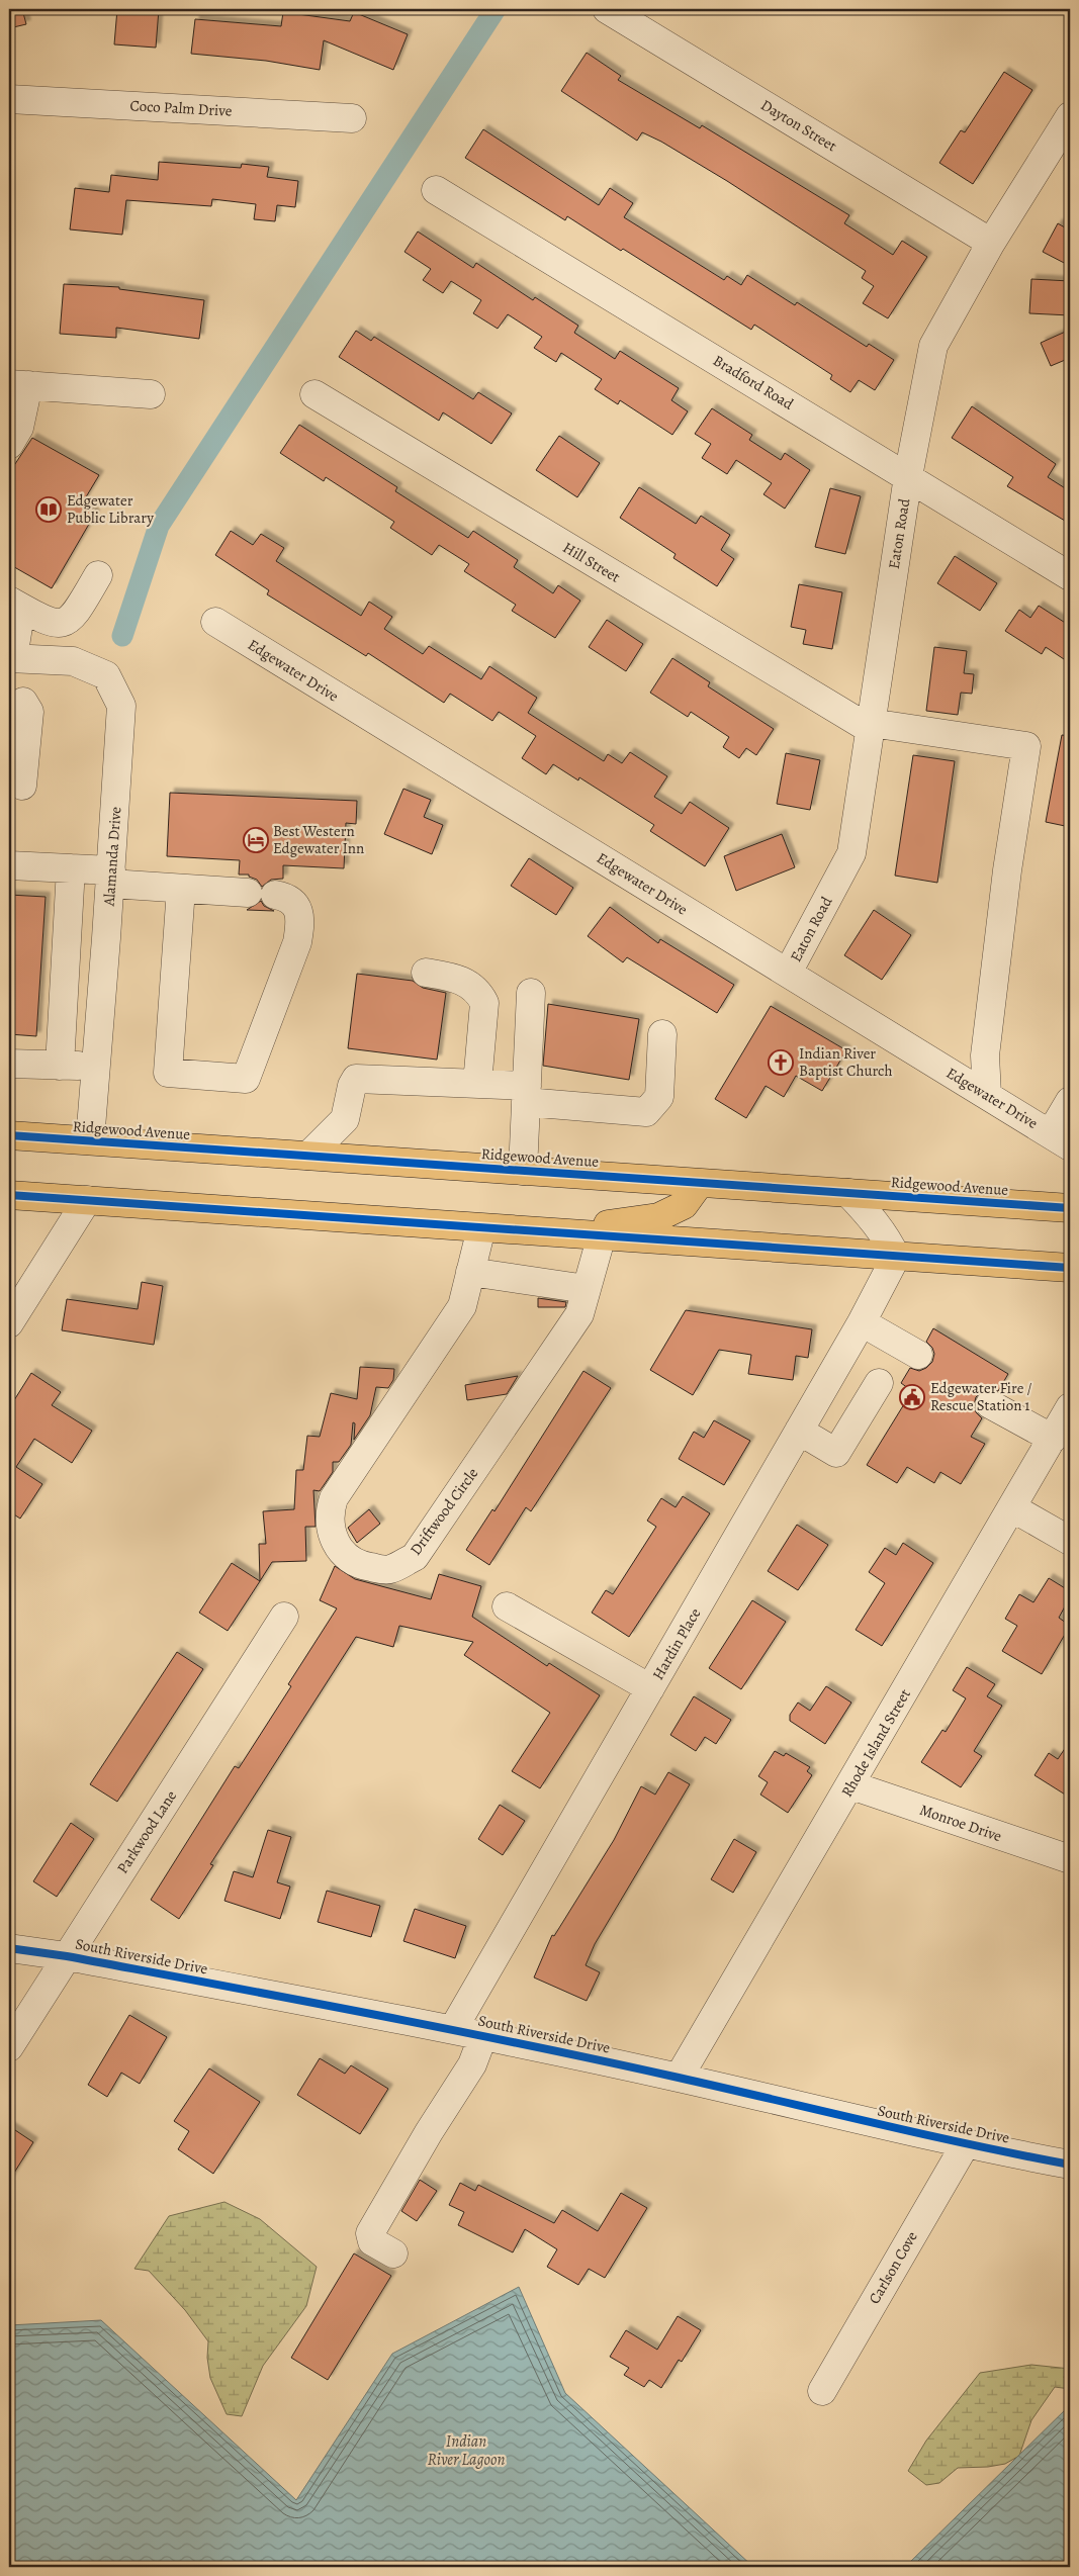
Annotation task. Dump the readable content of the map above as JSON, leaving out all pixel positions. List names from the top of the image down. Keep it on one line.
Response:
{"streets":{"main road":["Ridgewood Avenue"],"street":["Coco Palm Drive","Dayton Street","Bradford Road","Eaton Road","Hill Street","Edgewater Drive","Alamanda Drive","Driftwood Circle","Hardin Place","Rhode Island Street","Monroe Drive","Parkwood Lane","South Riverside Drive","Carlson Cove"]},"crossings":[["Dayton Street","Eaton Road"],["Bradford Road","Eaton Road"],["Eaton Road","Hill Street"],["Eaton Road","Edgewater Drive"],["Alamanda Drive","Ridgewood Avenue"],["Hardin Place","South Riverside Drive"],["Rhode Island Street","Monroe Drive"],["Rhode Island Street","South Riverside Drive"],["Parkwood Lane","South Riverside Drive"],["South Riverside Drive","Carlson Cove"]],"water":["Indian River Lagoon"],"places":{"library":["Edgewater Public Library"],"hotel":["Best Western Edgewater Inn"],"church":["Indian River Baptist Church"],"public building":["Edgewater Fire / Rescue Station 1"]}}
